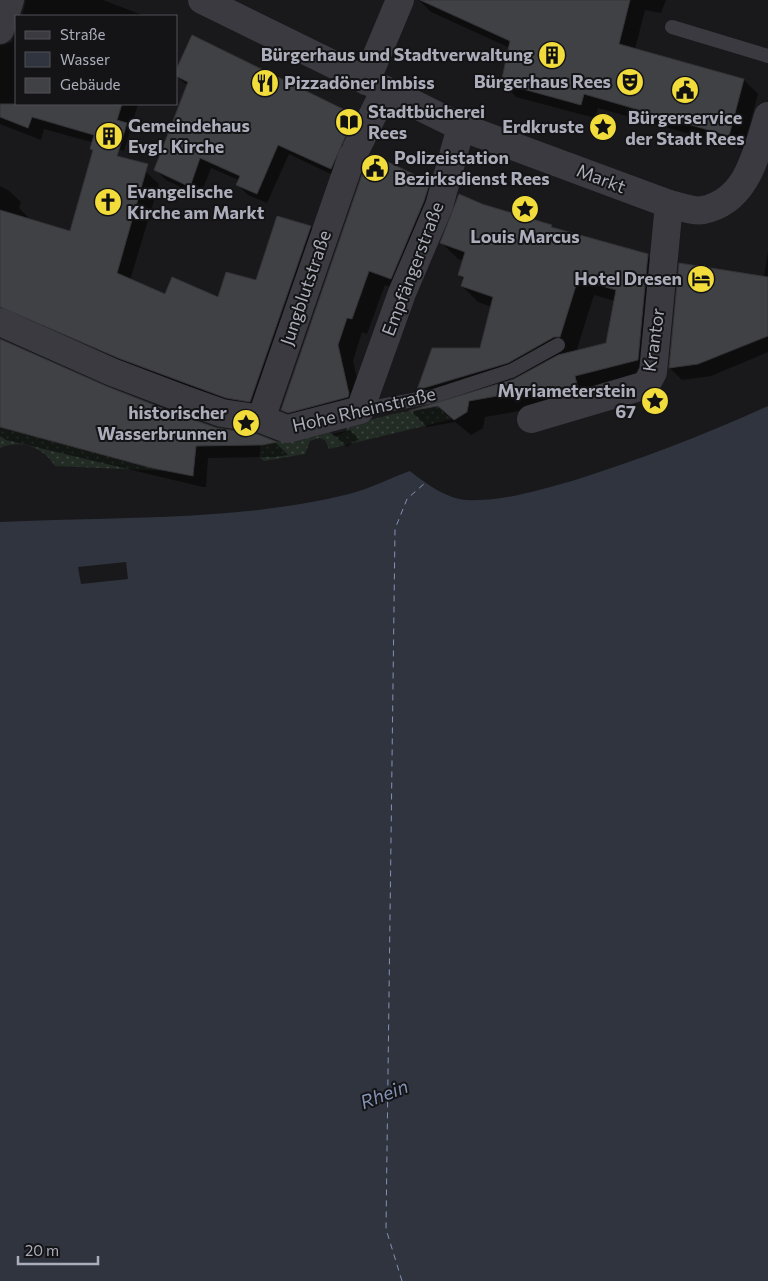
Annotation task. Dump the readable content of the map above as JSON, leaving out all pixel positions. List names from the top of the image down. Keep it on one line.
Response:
{"streets":{"street":["Markt","Empfängerstraße","Jungblutstraße","Krantor","Hohe Rheinstraße"]},"crossings":[["Markt","Empfängerstraße"],["Markt","Jungblutstraße"],["Markt","Krantor"],["Empfängerstraße","Hohe Rheinstraße"],["Jungblutstraße","Hohe Rheinstraße"]],"water":["Rhein"],"places":{"building":["Bürgerhaus und Stadtverwaltung","Gemeindehaus Evgl. Kirche"],"theatre":["Bürgerhaus Rees"],"restaurant":["Pizzadöner Imbiss"],"public building":["Bürgerservice der Stadt Rees","Polizeistation Bezirksdienst Rees"],"library":["Stadtbücherei Rees"],"place":["Erdkruste","Louis Marcus","Myriameterstein 67","historischer Wasserbrunnen"],"church":["Evangelische Kirche am Markt"],"hotel":["Hotel Dresen"]},"legend":["Straße","Wasser","Gebäude"],"scale_bar":"20 m"}
